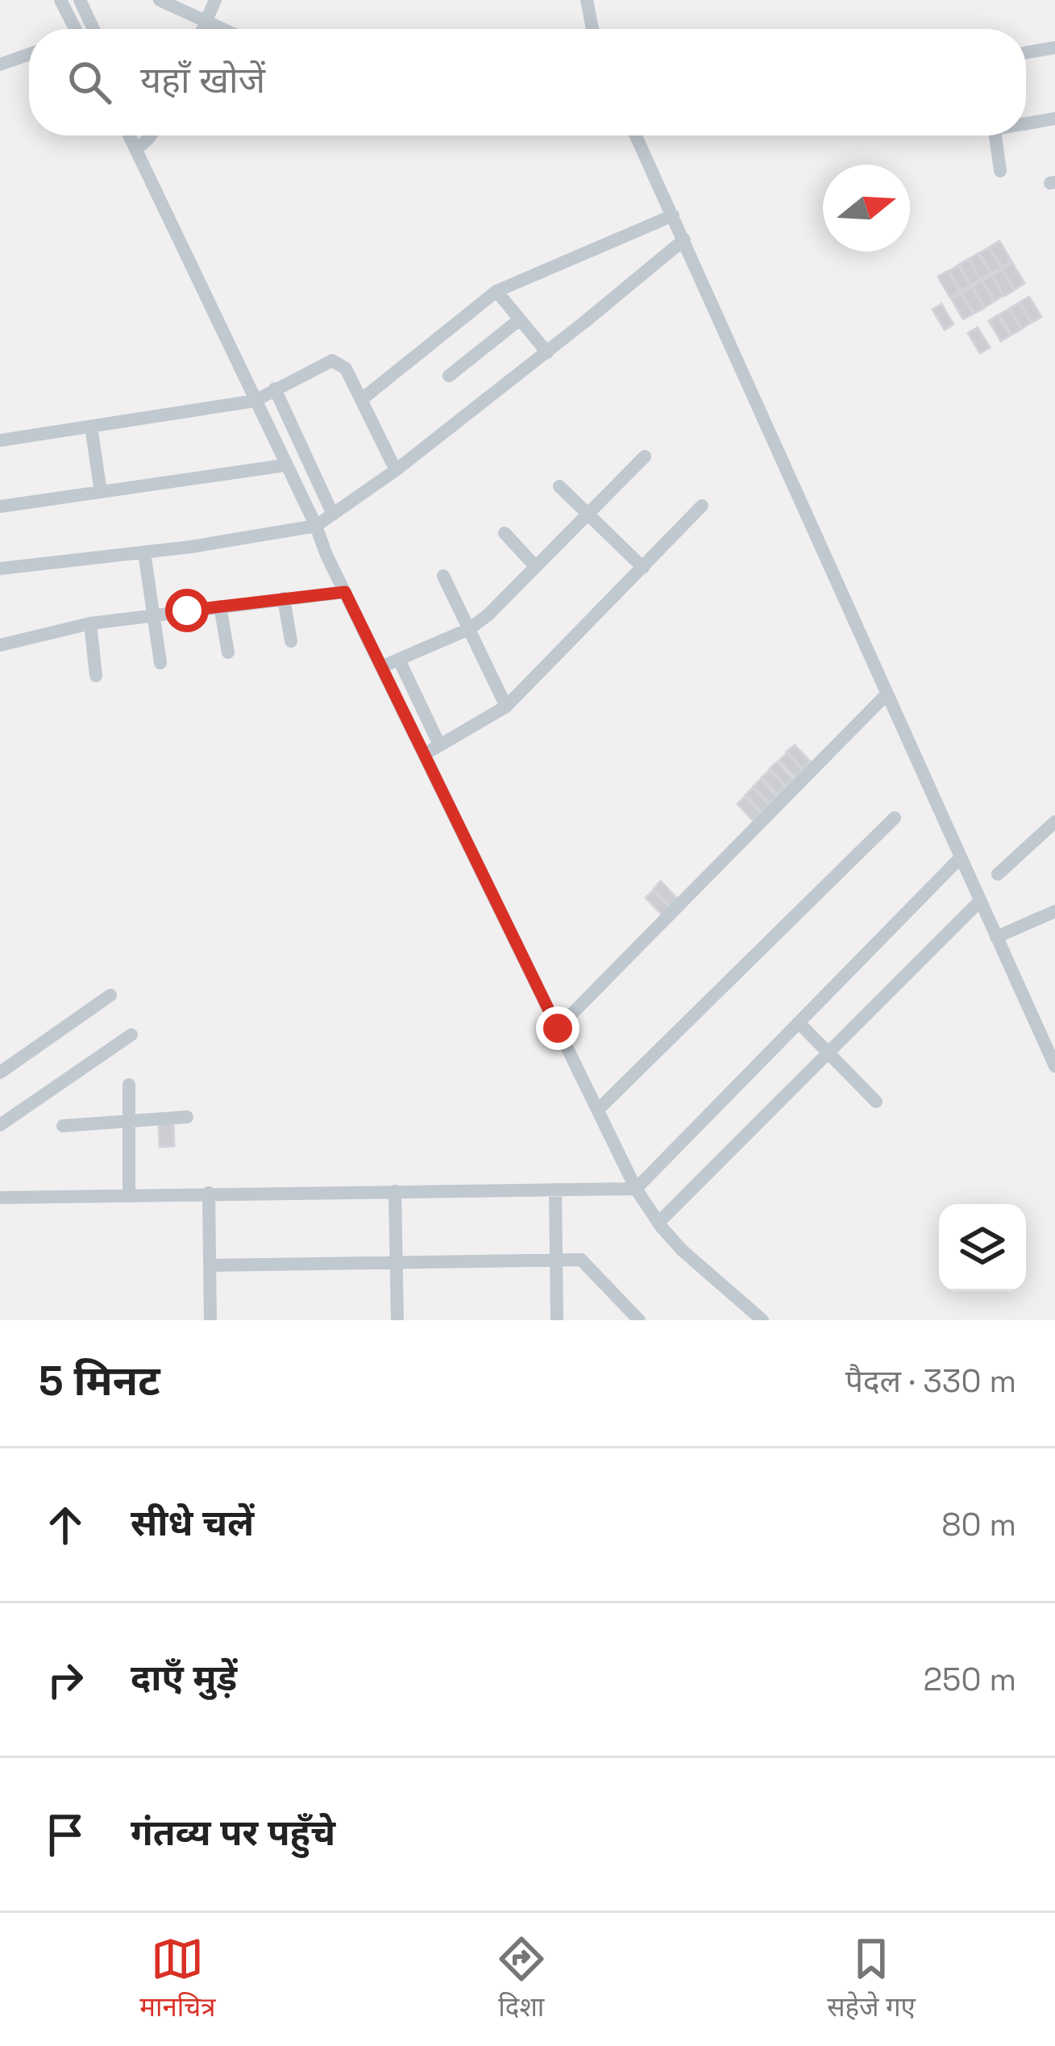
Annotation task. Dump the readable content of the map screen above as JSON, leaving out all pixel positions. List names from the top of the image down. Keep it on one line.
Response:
{"north":"right","page":{"search":"यहाँ खोजें","heading":["5 मिनट","पैदल · 330 m"],"list":[["सीधे चलें","80 m"],["दाएँ मुड़ें","250 m"],"गंतव्य पर पहुँचे"],"nav":["मानचित्र","दिशा","सहेजे गए"]}}
